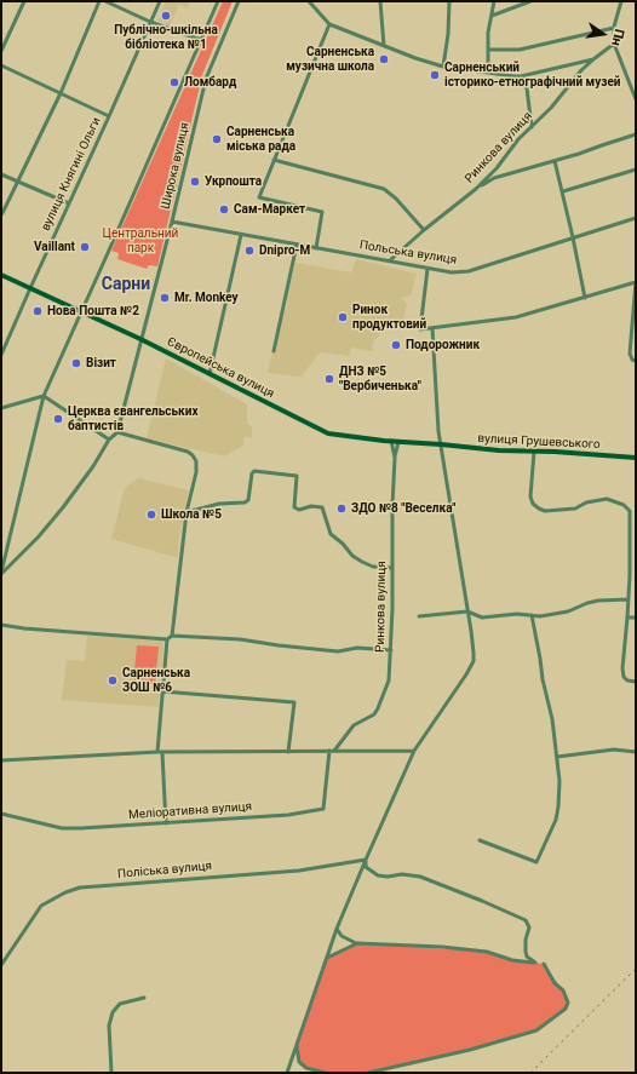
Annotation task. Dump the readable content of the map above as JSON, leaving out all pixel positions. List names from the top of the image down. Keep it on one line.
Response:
{"streets":{"main road":["Європейська вулиця","вулиця Грушевського"],"street":["Ринкова вулиця","Широка вулиця","вулиця Княгині Ольги","Польська вулиця","Меліоративна вулиця","Поліська вулиця"]},"crossings":[["Ринкова вулиця","Польська вулиця"],["Ринкова вулиця","Європейська вулиця"],["Ринкова вулиця","Меліоративна вулиця"],["Широка вулиця","Польська вулиця"],["Широка вулиця","Європейська вулиця"],["вулиця Княгині Ольги","Європейська вулиця"],["Європейська вулиця","вулиця Грушевського"]],"districts":["Сарни"],"parks":["Центральний парк"],"places":["Публічно-шкільна бібліотека №1","Сарненська музична школа","Сарненський історико-етнографічний музей","Ломбард","Сарненська міська рада","Укрпошта","Сам-Маркет","Vaillant","Dnipro-M","Mr. Monkey","Нова Пошта №2","Ринок продуктовий","Подорожник","Візит","ДНЗ №5 \"Вербиченька\"","Церква євангельських баптистів","ЗДО №8 \"Веселка\"","Школа №5","Сарненська ЗОШ №6"],"north":"right"}
